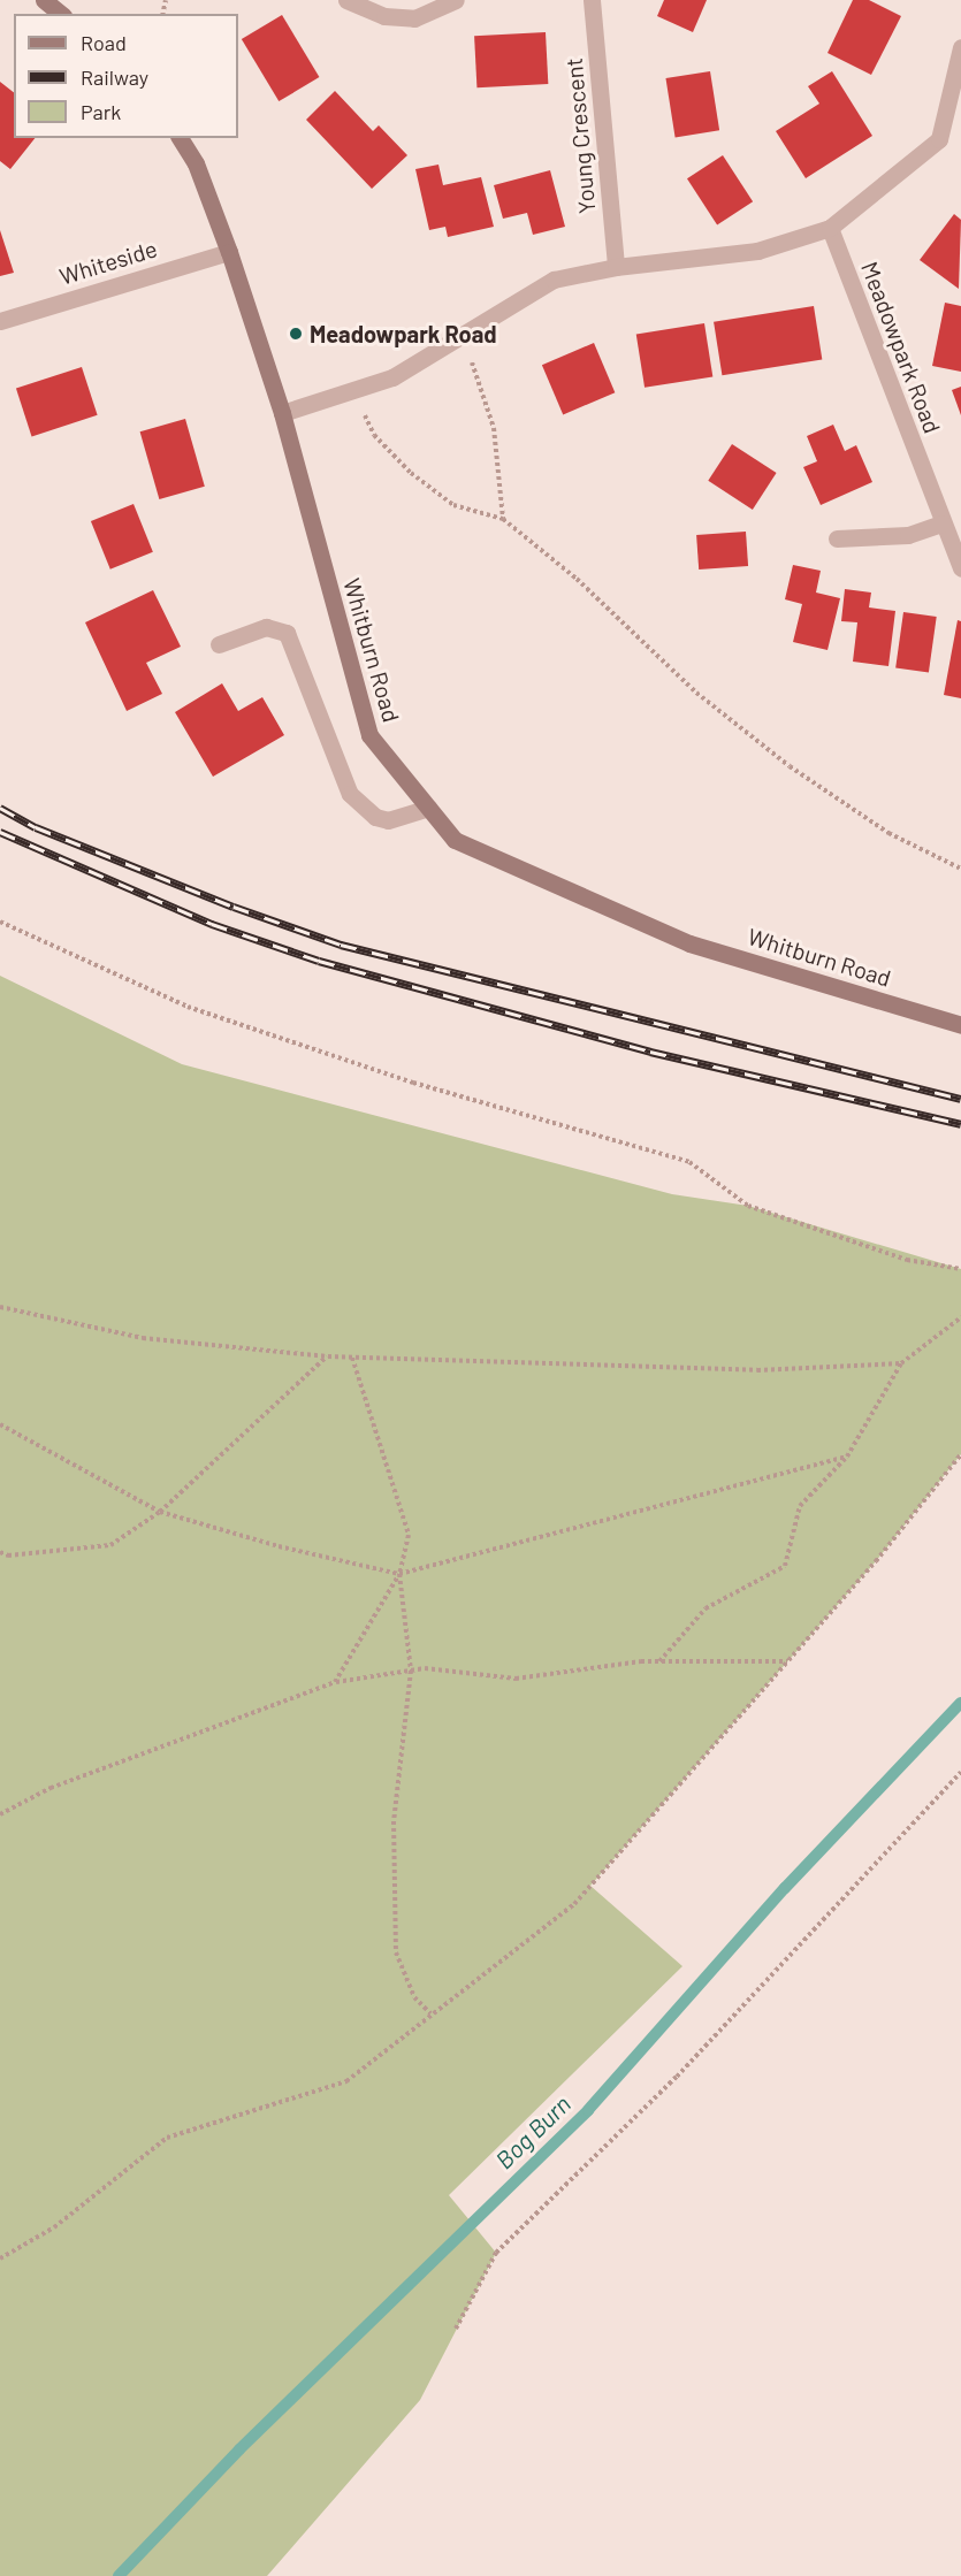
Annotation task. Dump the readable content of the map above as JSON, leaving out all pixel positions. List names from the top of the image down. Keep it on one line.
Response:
{"streets":{"main road":["Whitburn Road"],"street":["Young Crescent","Whiteside","Meadowpark Road"]},"crossings":[["Whiteside","Whitburn Road"]],"water":["Bog Burn"],"places":["Meadowpark Road"],"legend":["Road","Railway","Park"]}
